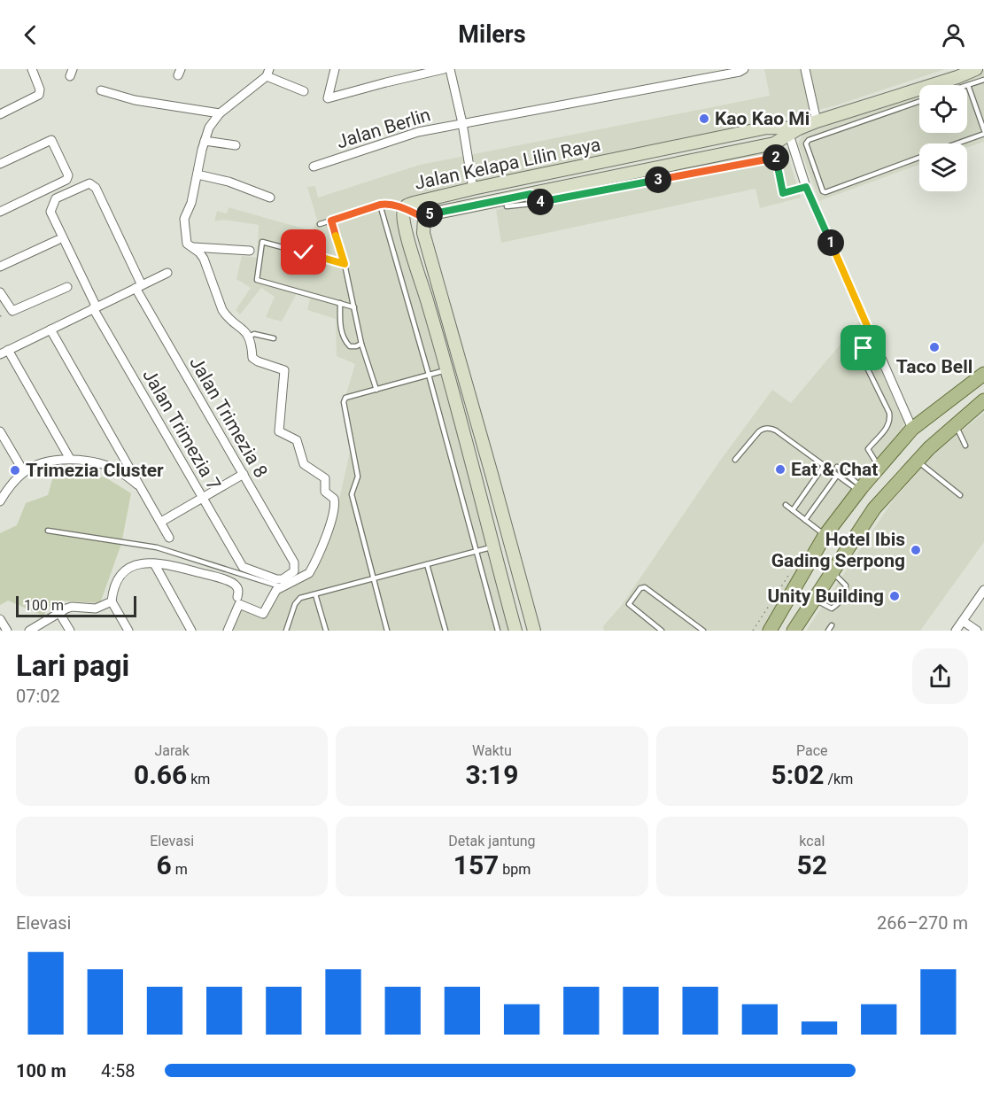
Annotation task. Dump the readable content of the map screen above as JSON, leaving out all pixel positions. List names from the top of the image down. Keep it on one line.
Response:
{"streets":{"street":["Jalan Berlin","Jalan Kelapa Lilin Raya","Jalan Trimezia 8","Jalan Trimezia 7"]},"crossings":[["Jalan Trimezia 8","Jalan Trimezia 7"]],"places":["Kao Kao Mi","Taco Bell","Eat & Chat","Trimezia Cluster","Hotel Ibis Gading Serpong","Unity Building"],"scale_bar":"100 m","page":{"header":"Milers","pins":["2","3","4","5","1"],"scale":"100 m","heading":["Lari pagi","07:02"],"stats":[["Jarak","0.66 km"],["Waktu","3:19"],["Pace","5:02 /km"],["Elevasi","6 m"],["Detak jantung","157 bpm"],["kcal","52"]],"chart":["Elevasi","266–270 m"],"list":[{"name":"100 m","note":"4:58"}]}}
